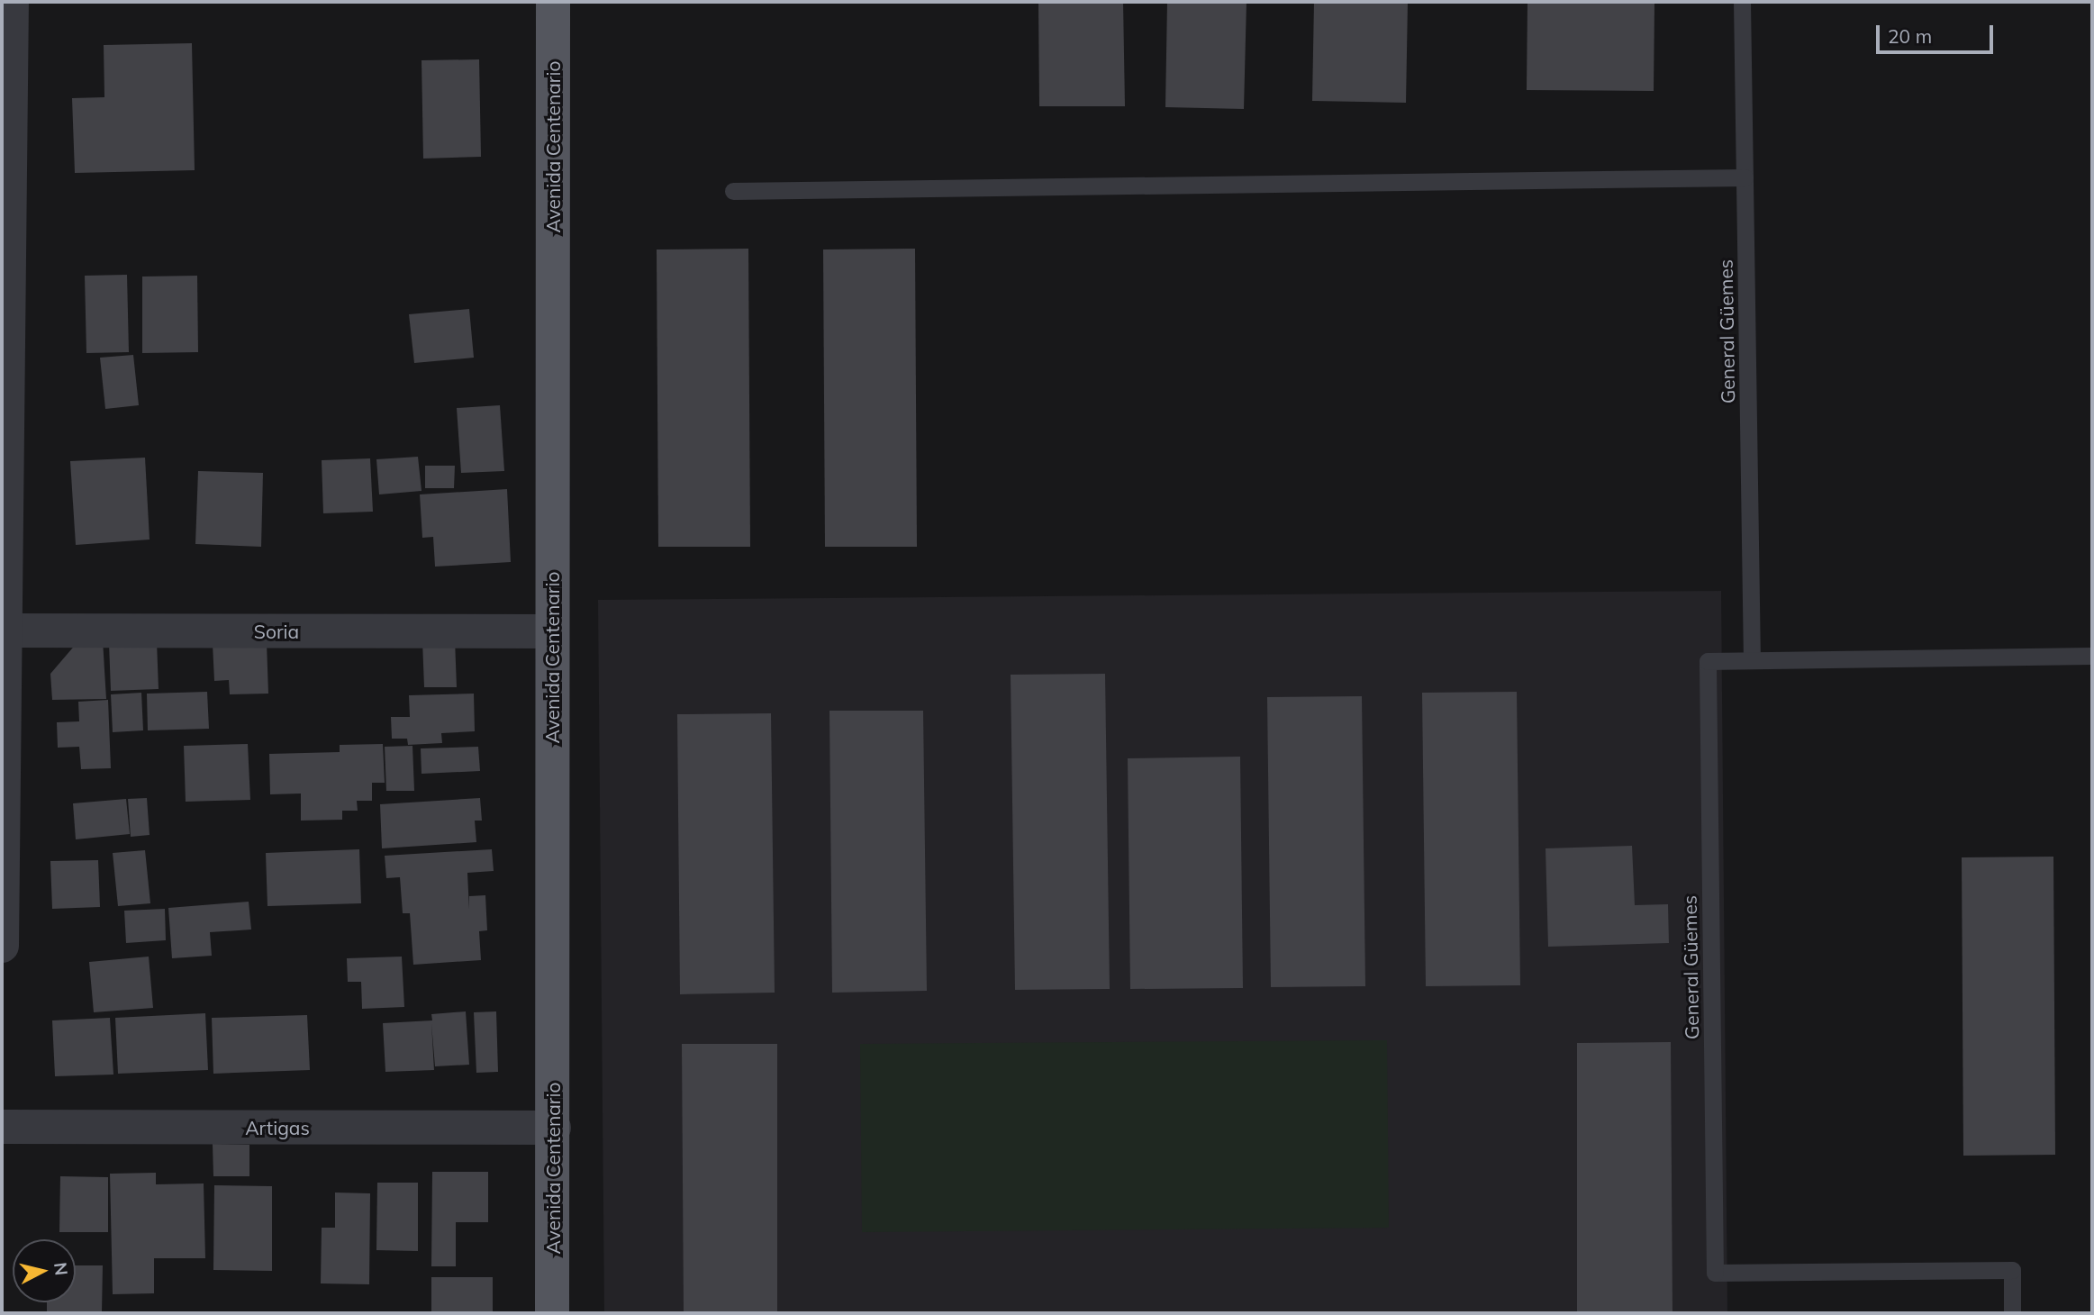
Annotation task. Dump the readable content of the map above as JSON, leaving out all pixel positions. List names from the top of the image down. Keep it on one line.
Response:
{"streets":{"main road":["Avenida Centenario"],"street":["Soria","Artigas"],"lane":["General Güemes"]},"crossings":[["Avenida Centenario","Soria"],["Avenida Centenario","Artigas"]],"scale_bar":"20 m","north":"right"}
